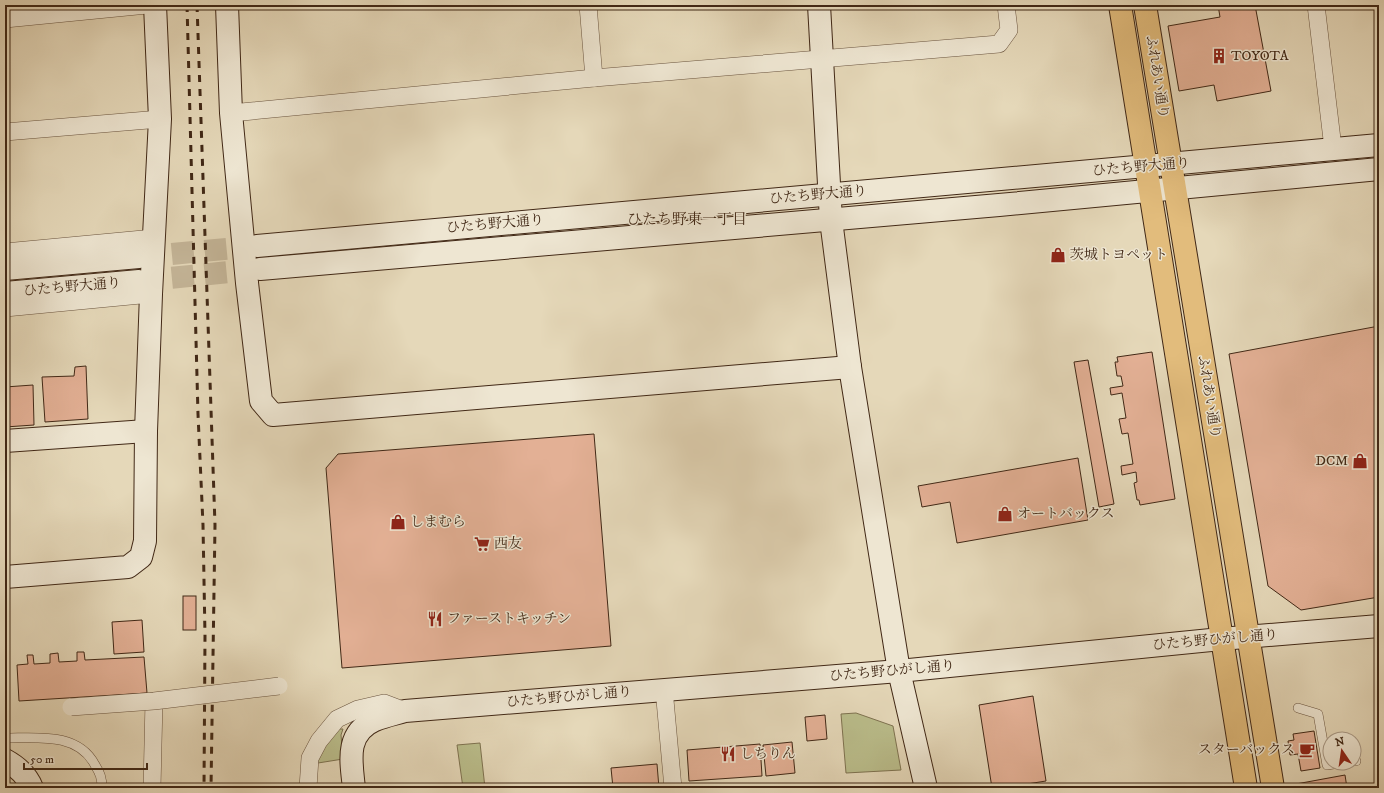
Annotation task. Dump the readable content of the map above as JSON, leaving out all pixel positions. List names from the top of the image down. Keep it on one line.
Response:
{"streets":{"main road":["ふれあい通り"],"street":["ひたち野大通り","ひたち野ひがし通り"]},"crossings":[["ふれあい通り","ひたち野大通り"],["ふれあい通り","ひたち野ひがし通り"]],"districts":["ひたち野東一丁目"],"places":{"building":["TOYOTA"],"shop":["茨城トヨペット","DCM","オートバックス","しまむら"],"supermarket":["西友"],"restaurant":["ファーストキッチン","しちりん"],"cafe":["スターバックス"]},"scale_bar":"50 m","north":"top"}
